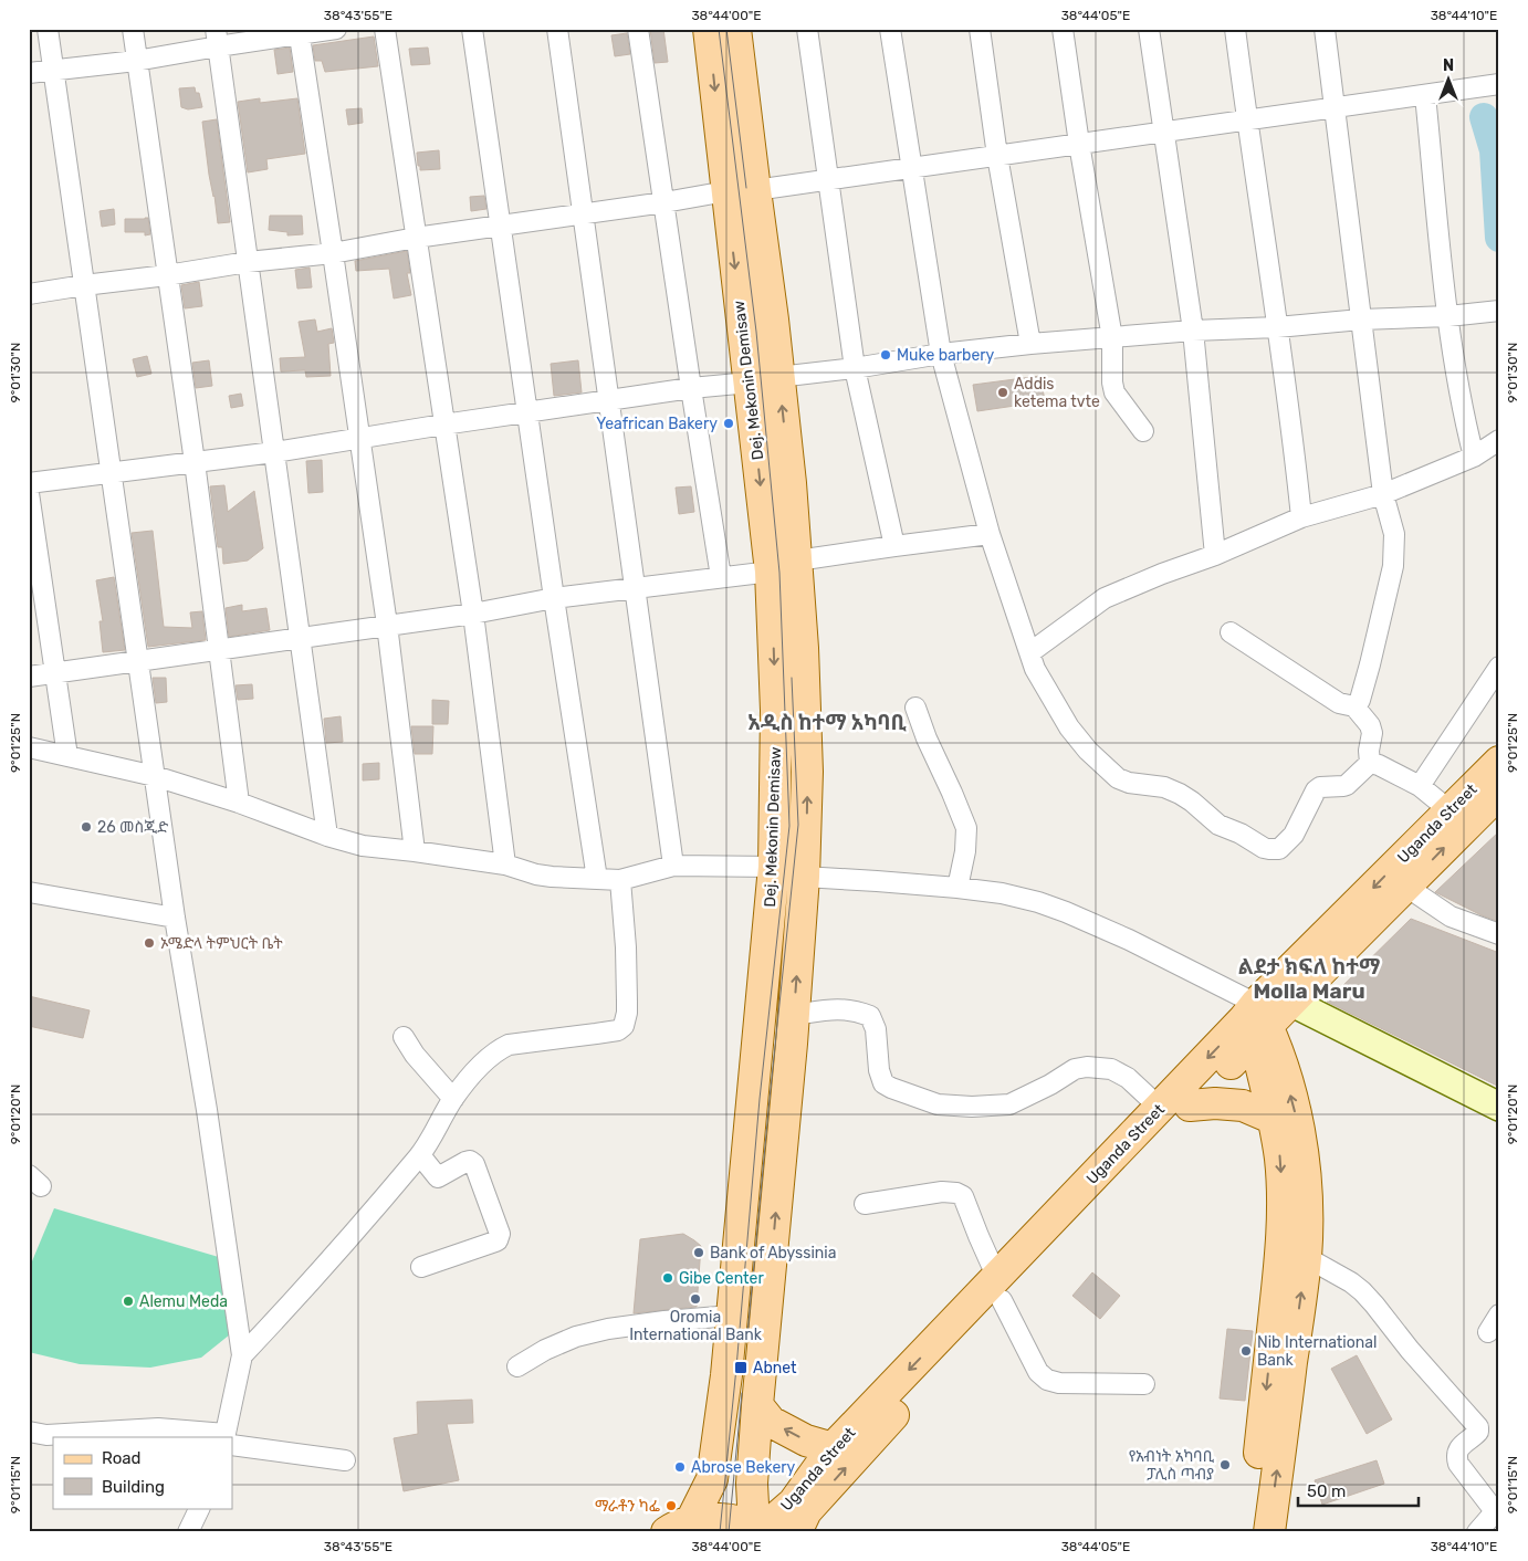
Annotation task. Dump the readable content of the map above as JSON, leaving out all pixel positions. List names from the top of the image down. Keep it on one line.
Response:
{"streets":{"main road":["Dej. Mekonin Demisaw","Uganda Street"]},"crossings":[["Dej. Mekonin Demisaw","Uganda Street"]],"districts":["አዲስ ከተማ አካባቢ","ልደታ ክፍለ ከተማ Molla Maru"],"places":{"other":["Muke barbery","Addis ketema tvte","Yeafrican Bakery","26 መስጂድ","ኦሜድላ ትምህርት ቤት","Bank of Abyssinia","Gibe Center","Oromia International Bank","Alemu Meda","Nib International Bank","የአብነት አካባቢ ፓሊስ ጣብያ","Abrose Bekery","ማራቶን ካፌ"],"transit":["Abnet"]},"legend":["Road","Building"],"scale_bar":"50 m","north":"top","coordinates":["38°43'55\"E","38°44'00\"E","38°44'05\"E","38°44'10\"E","9°01'30\"N","9°01'25\"N","9°01'20\"N","9°01'15\"N"]}
